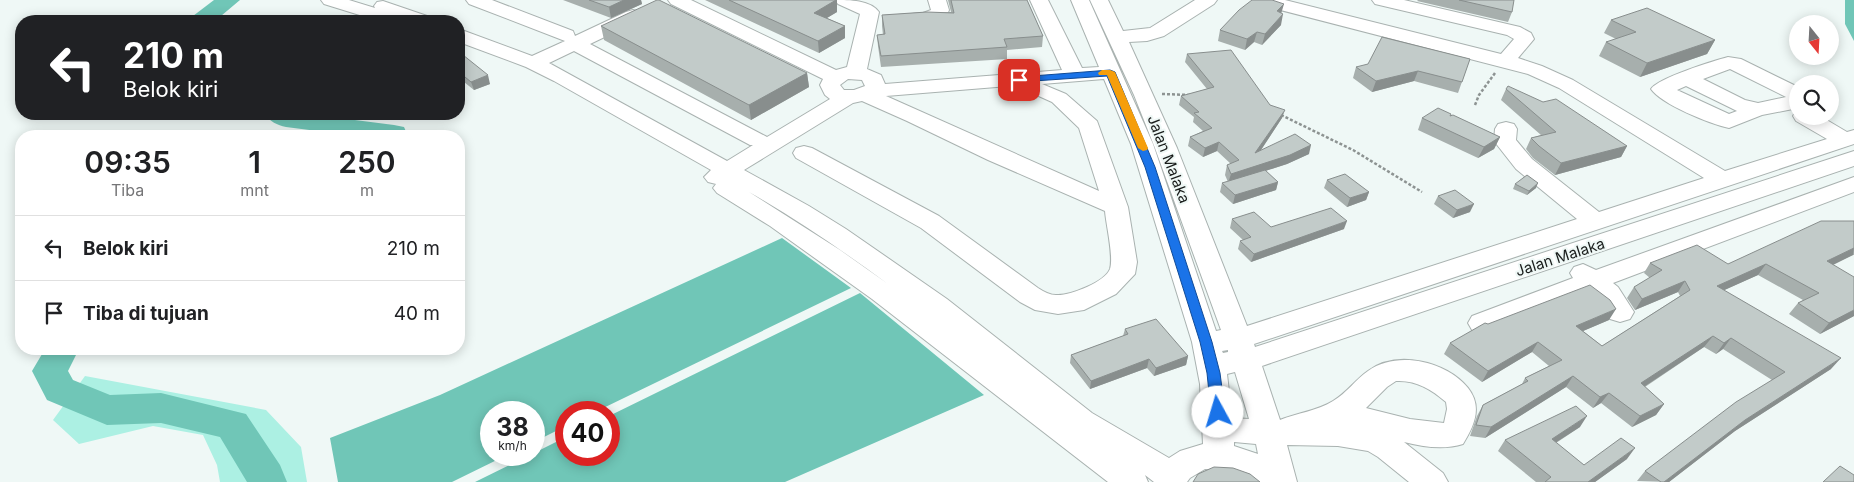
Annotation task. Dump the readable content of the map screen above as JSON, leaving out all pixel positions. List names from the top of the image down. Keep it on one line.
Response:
{"streets":{"street":["Jalan Malaka"]},"north":"bottom","page":{"turn":["210 m","Belok kiri"],"eta":["09:35","Tiba","1","mnt","250","m"],"list":[{"name":"Belok kiri","value":"210 m"},{"name":"Tiba di tujuan","value":"40 m"}],"speed":"38 km/h","limit":"40"}}
